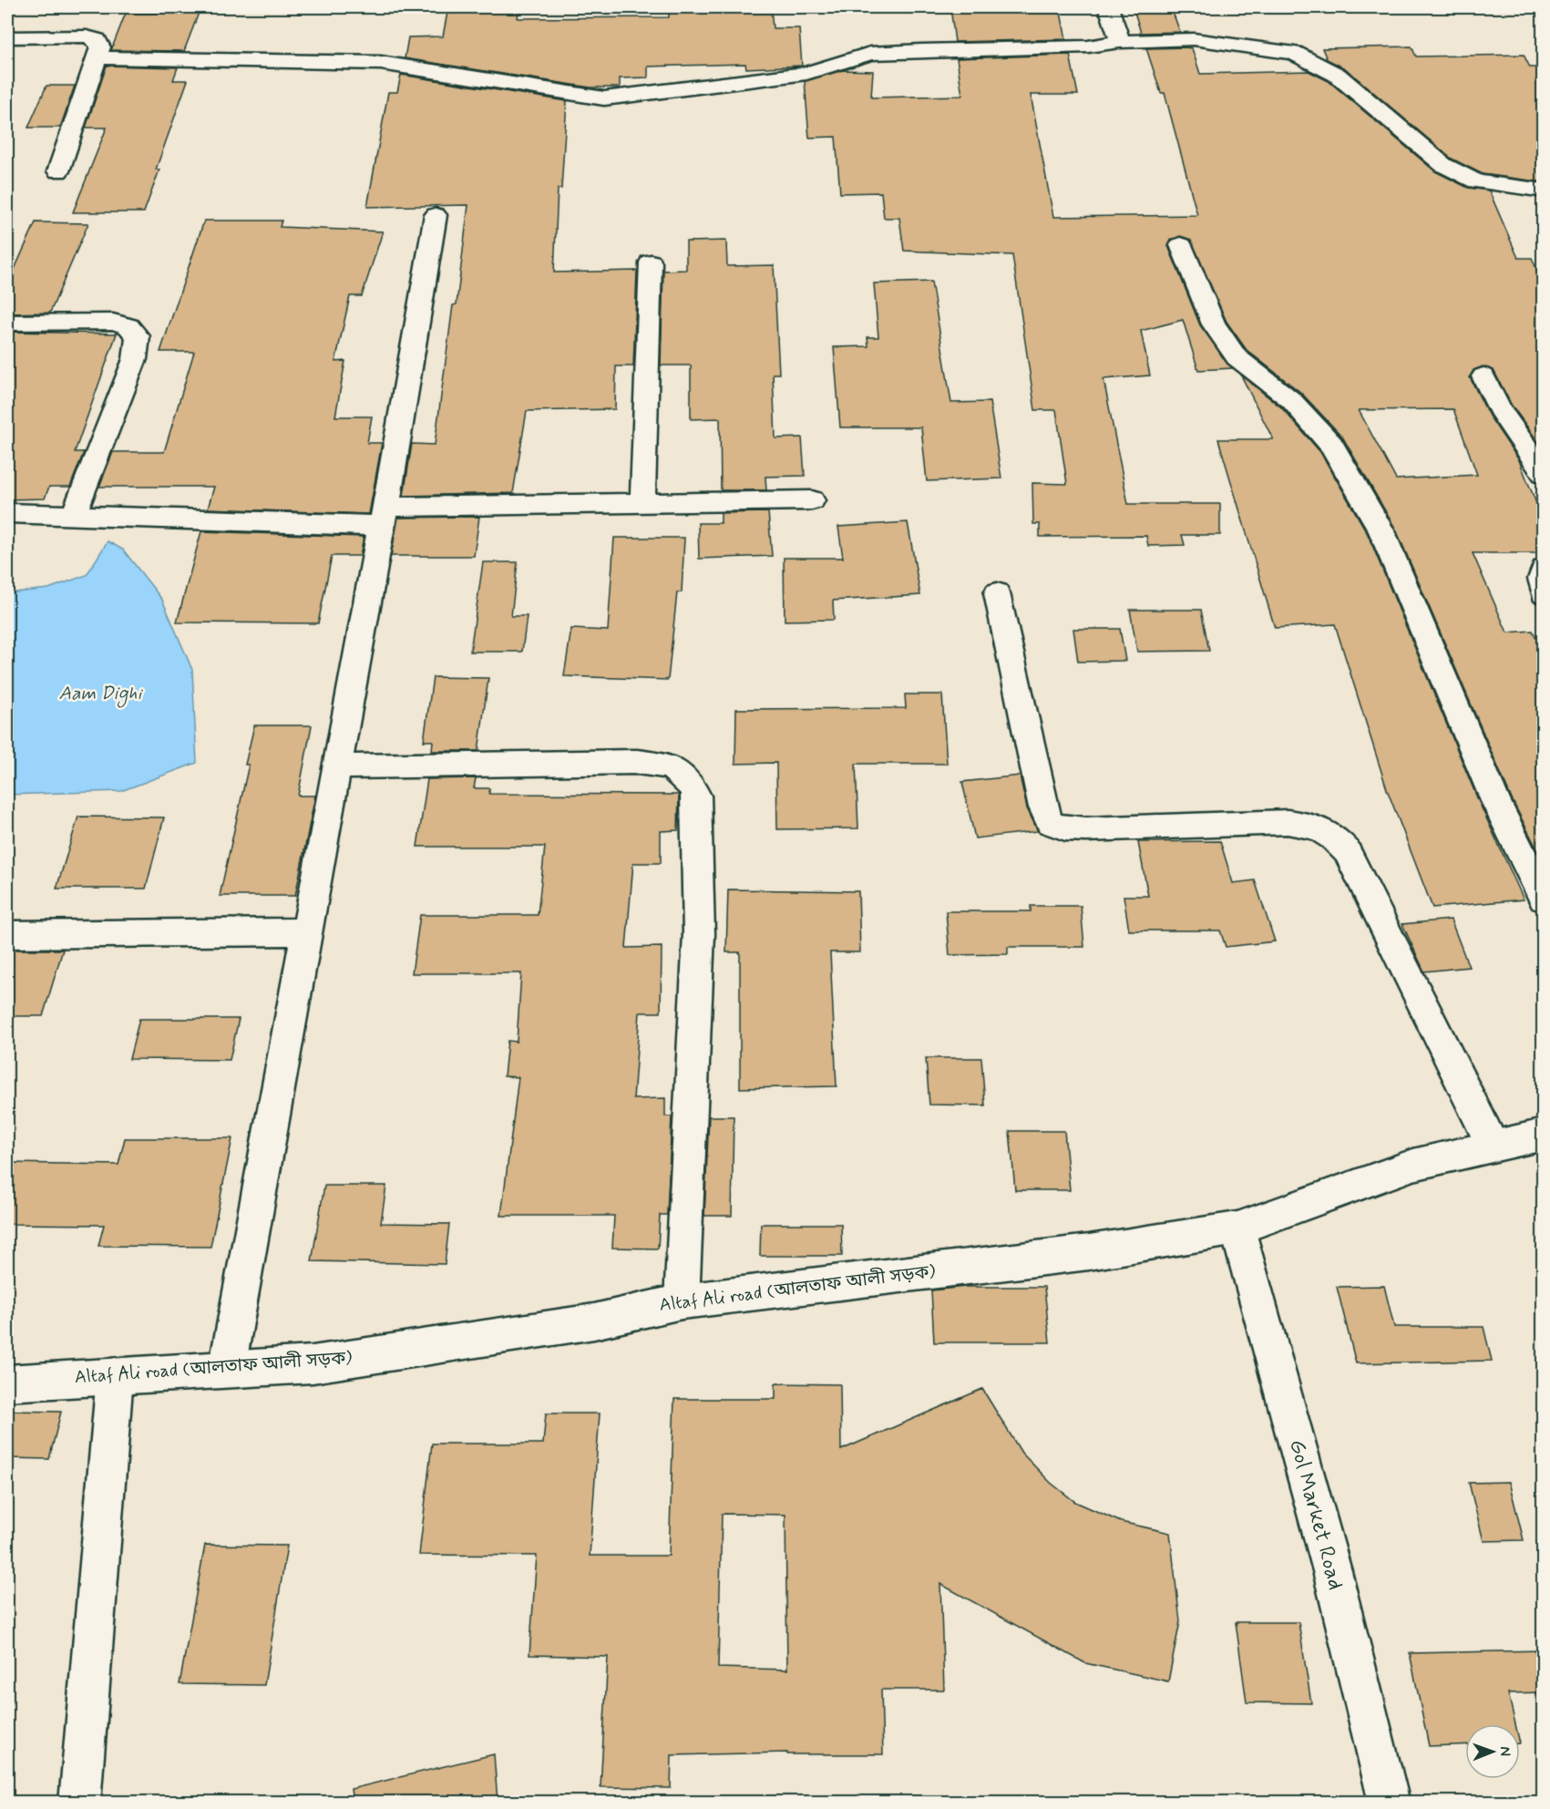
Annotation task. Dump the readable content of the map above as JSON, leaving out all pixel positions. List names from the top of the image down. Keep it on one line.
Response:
{"streets":{"street":["Altaf Ali road (আলতাফ আলী সড়ক)","Gol Market Road"]},"crossings":[["Altaf Ali road (আলতাফ আলী সড়ক)","Gol Market Road"]],"water":["Aam Dighi"],"north":"right"}
